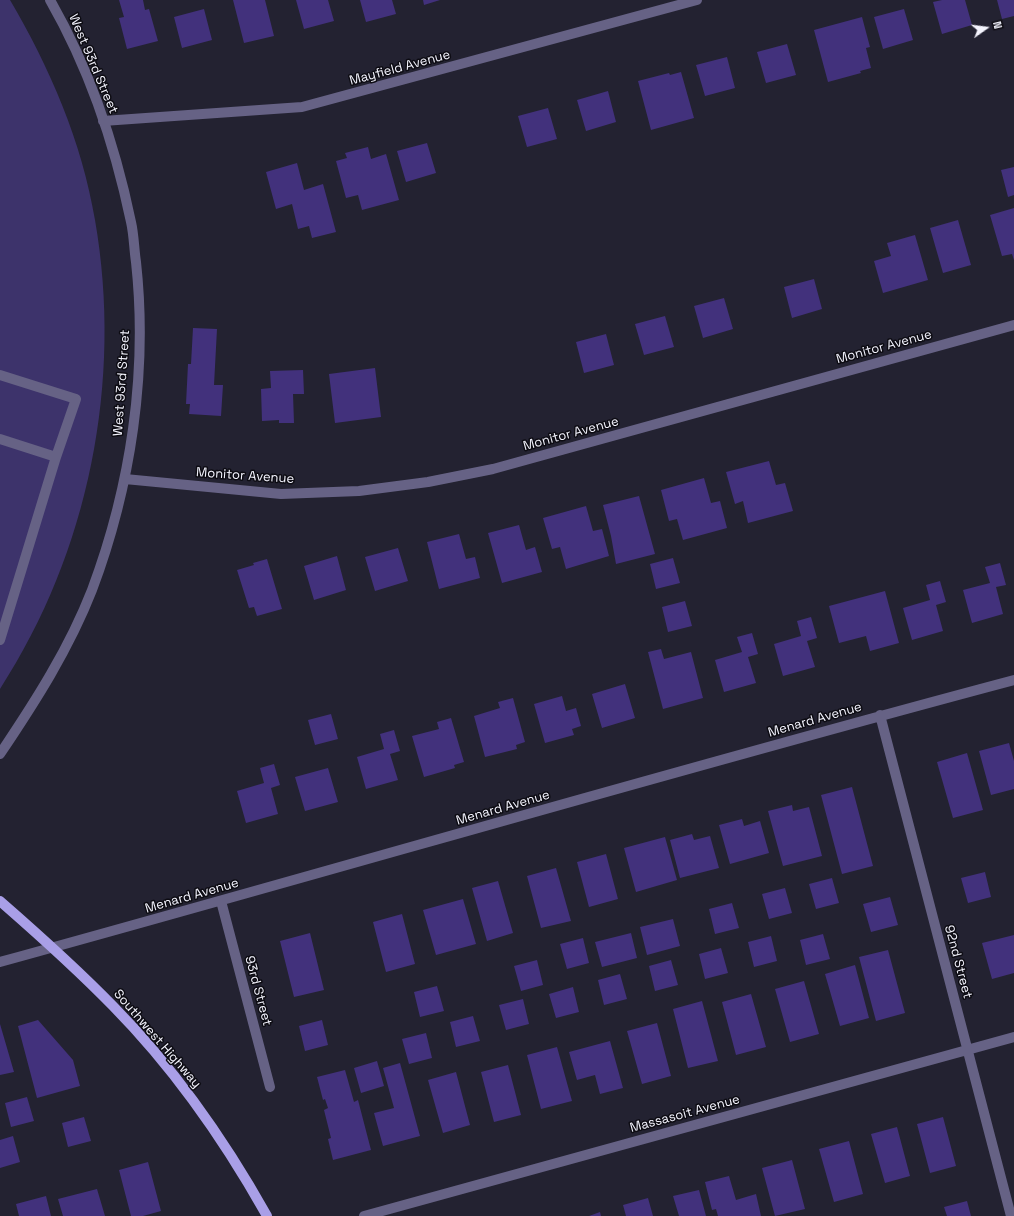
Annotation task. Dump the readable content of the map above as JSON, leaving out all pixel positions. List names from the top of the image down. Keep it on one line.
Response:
{"streets":{"main road":["Southwest Highway"],"street":["West 93rd Street","Mayfield Avenue","Monitor Avenue","Menard Avenue","92nd Street","93rd Street","Massasoit Avenue"]},"crossings":[["West 93rd Street","Mayfield Avenue"],["West 93rd Street","Monitor Avenue"],["Menard Avenue","92nd Street"],["Menard Avenue","93rd Street"],["Menard Avenue","Southwest Highway"],["92nd Street","Massasoit Avenue"]],"north":"right"}
